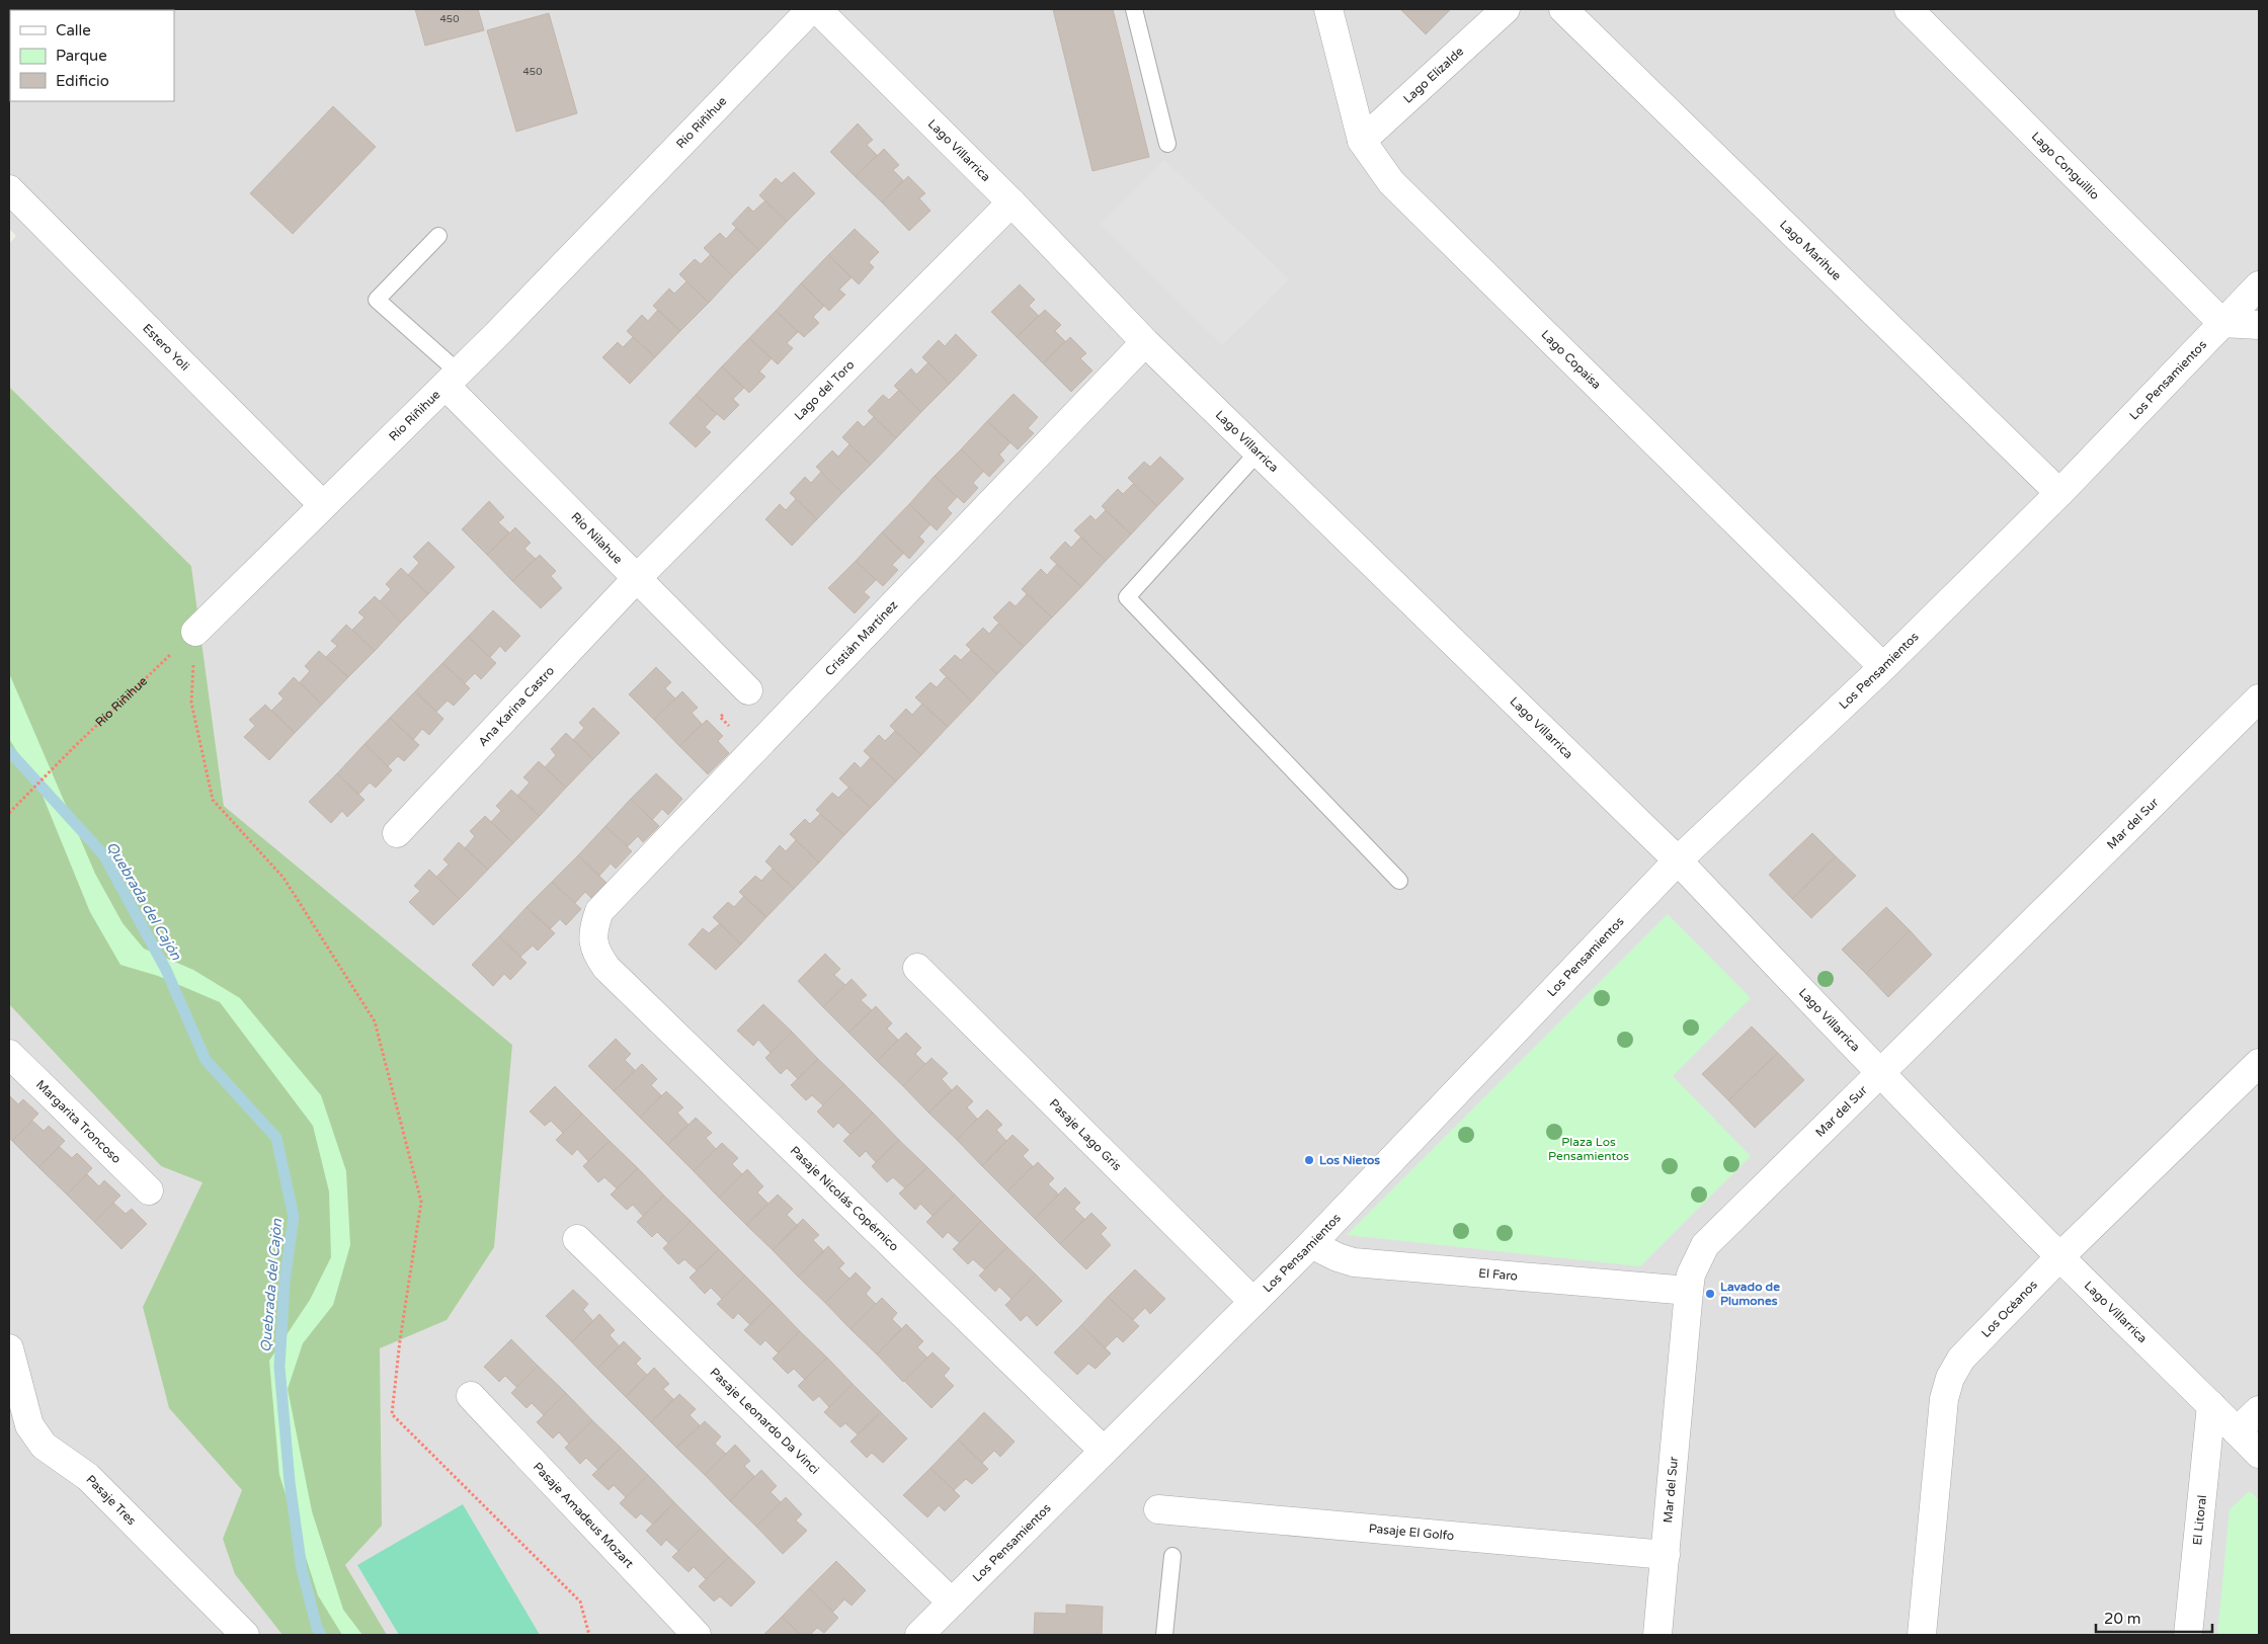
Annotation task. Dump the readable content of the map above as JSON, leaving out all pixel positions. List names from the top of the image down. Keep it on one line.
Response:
{"streets":{"street":["Lago Elizalde","Río Riñihue","Lago Villarrica","Lago Conguillío","Lago Marihue","Estero Yoli","Lago Copaisa","Los Pensamientos","Lago del Toro","Río Nilahue","Cristián Martínez","Ana Karina Castro","Mar del Sur","Margarita Troncoso","Pasaje Lago Gris","Pasaje Nicolás Copérnico","El Faro","Los Océanos","Pasaje Leonardo Da Vinci","Pasaje Tres","Pasaje Amadeus Mozart","El Litoral","Pasaje El Golfo"]},"crossings":[["Lago Elizalde","Lago Copaisa"],["Río Riñihue","Estero Yoli"],["Río Riñihue","Río Nilahue"],["Lago Villarrica","Los Pensamientos"],["Lago Villarrica","Lago del Toro"],["Lago Villarrica","Cristián Martínez"],["Lago Villarrica","Mar del Sur"],["Lago Villarrica","Los Océanos"],["Lago Villarrica","El Litoral"],["Lago Conguillío","Los Pensamientos"],["Lago Marihue","Los Pensamientos"],["Lago Copaisa","Los Pensamientos"],["Los Pensamientos","Pasaje Lago Gris"],["Los Pensamientos","Pasaje Nicolás Copérnico"],["Los Pensamientos","El Faro"],["Los Pensamientos","Pasaje Leonardo Da Vinci"],["Lago del Toro","Río Nilahue"],["Lago del Toro","Ana Karina Castro"],["Río Nilahue","Ana Karina Castro"],["Cristián Martínez","Pasaje Nicolás Copérnico"],["Mar del Sur","El Faro"],["Mar del Sur","Pasaje El Golfo"]],"water":["Quebrada del Cajón"],"parks":["Plaza Los Pensamientos"],"places":["Los Nietos","Lavado de Plumones"],"house_numbers":["450","450"],"legend":["Calle","Parque","Edificio"],"scale_bar":"20 m"}
